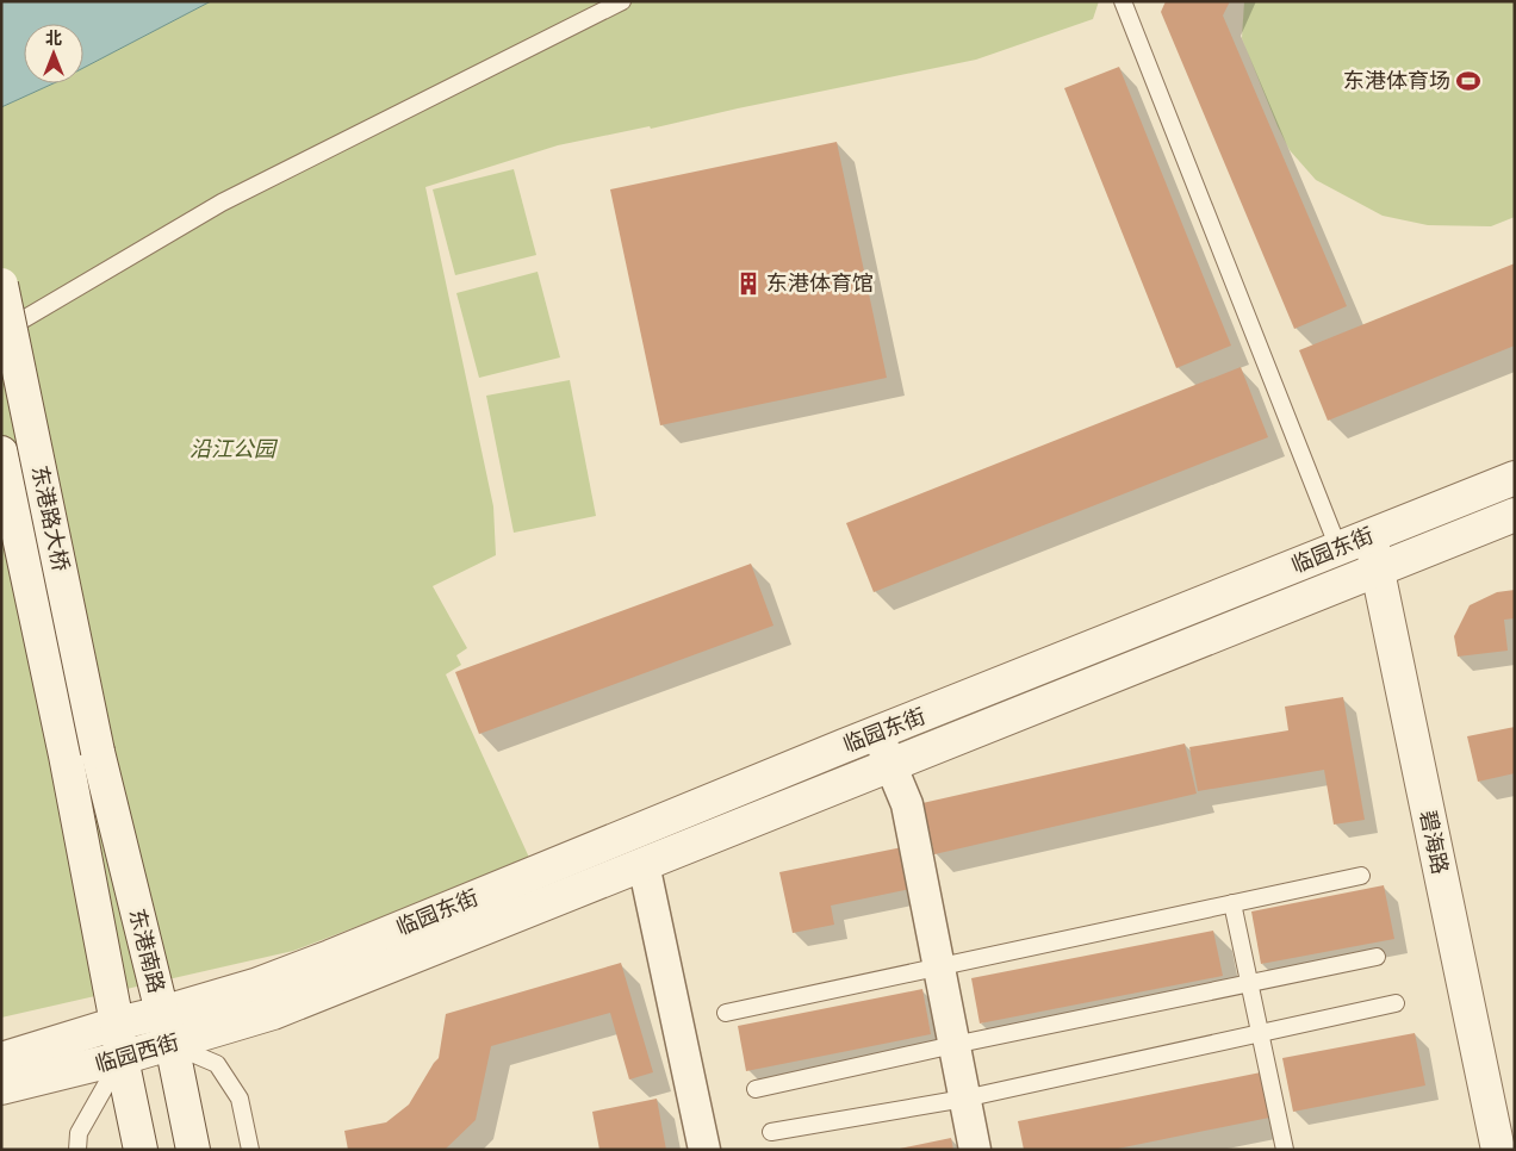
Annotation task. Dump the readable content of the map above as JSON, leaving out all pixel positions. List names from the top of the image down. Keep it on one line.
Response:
{"streets":{"street":["东港路大桥","临园东街","碧海路","东港南路","临园西街"]},"crossings":[["东港路大桥","东港南路"],["临园东街","碧海路"],["临园东街","临园西街"],["东港南路","临园西街"]],"parks":["沿江公园"],"places":{"sports":["东港体育场"],"building":["东港体育馆"]},"north":"top"}
